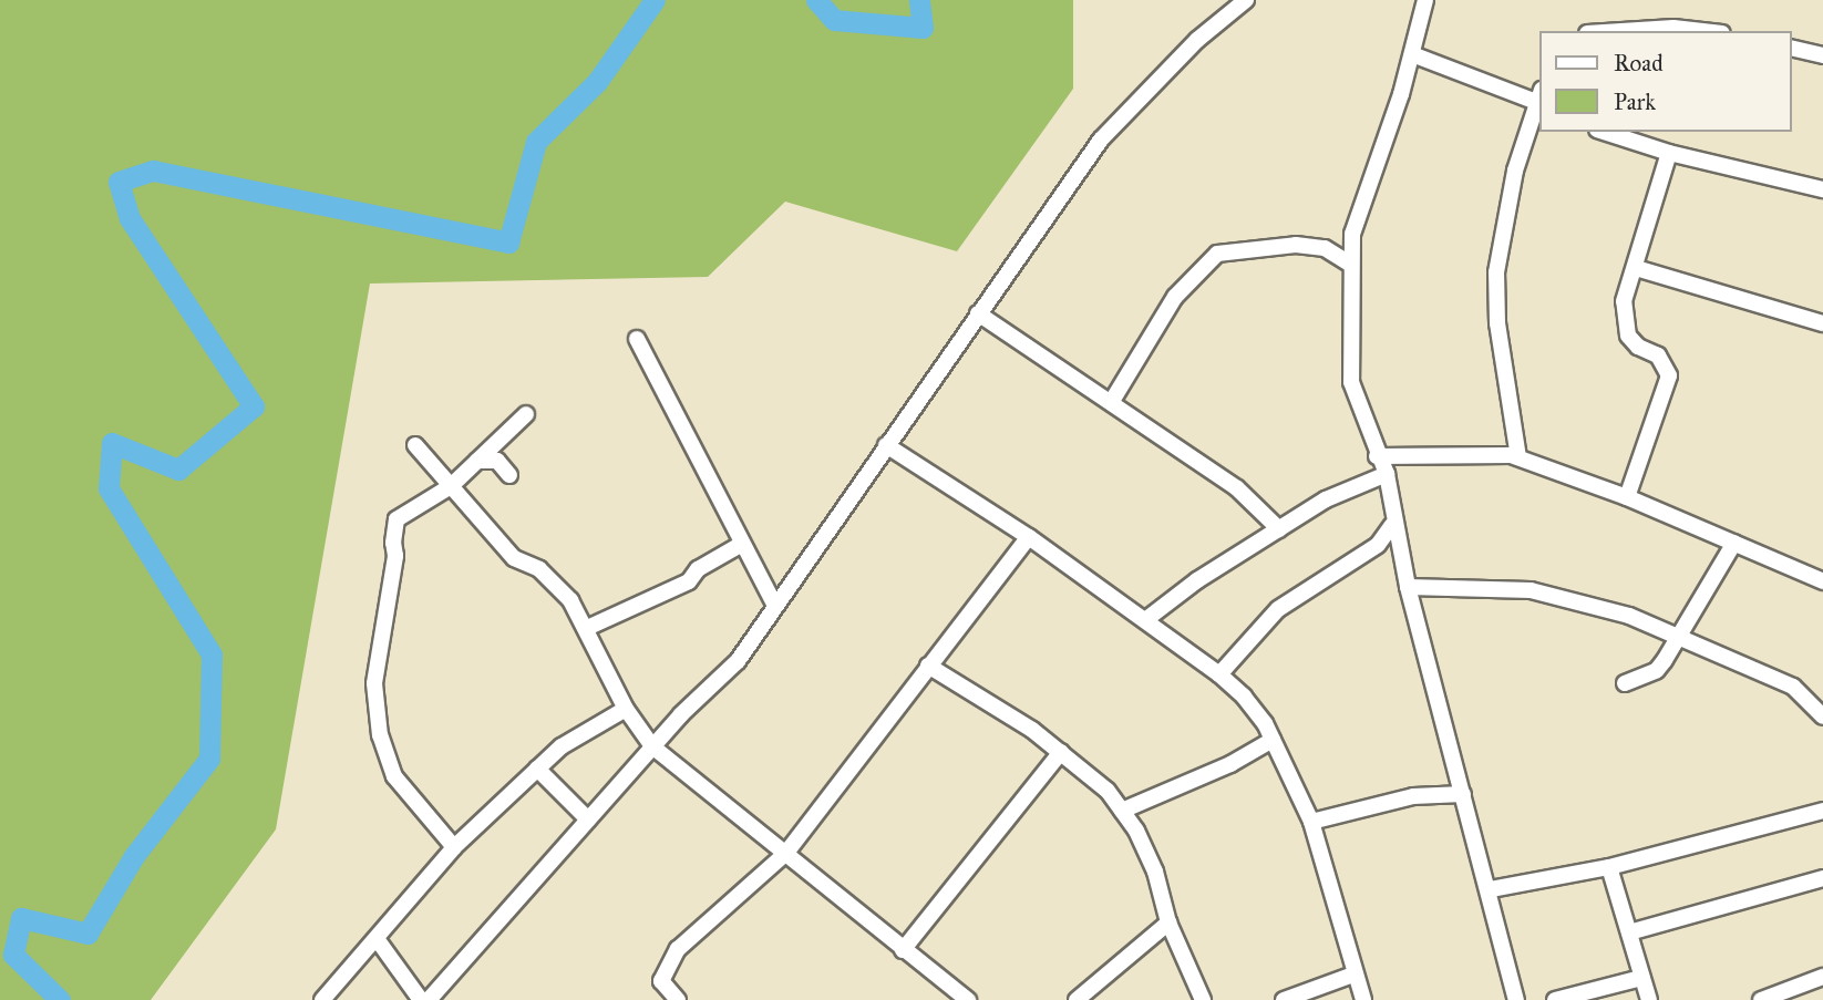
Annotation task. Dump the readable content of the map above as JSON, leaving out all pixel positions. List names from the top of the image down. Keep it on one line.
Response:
{"legend":["Road","Park"]}
